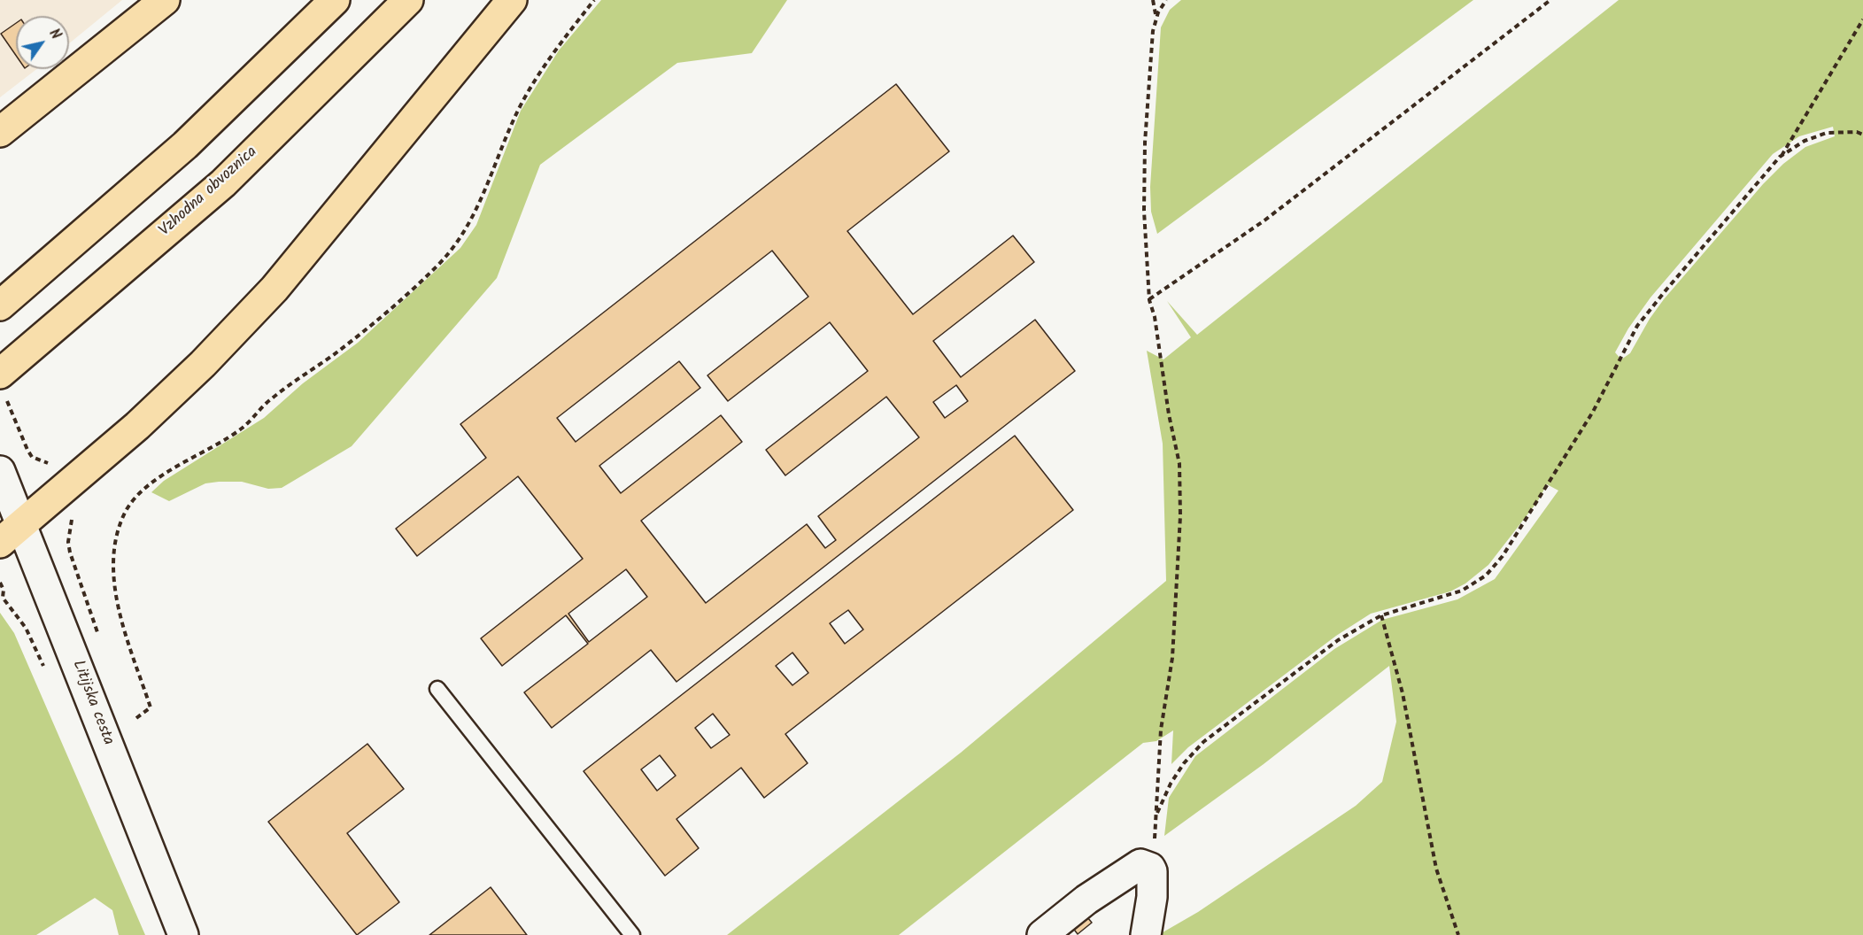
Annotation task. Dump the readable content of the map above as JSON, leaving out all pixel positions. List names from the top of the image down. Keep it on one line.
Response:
{"streets":{"highway":["Vzhodna obvoznica"],"main road":["Litijska cesta"]},"north":"top right"}
